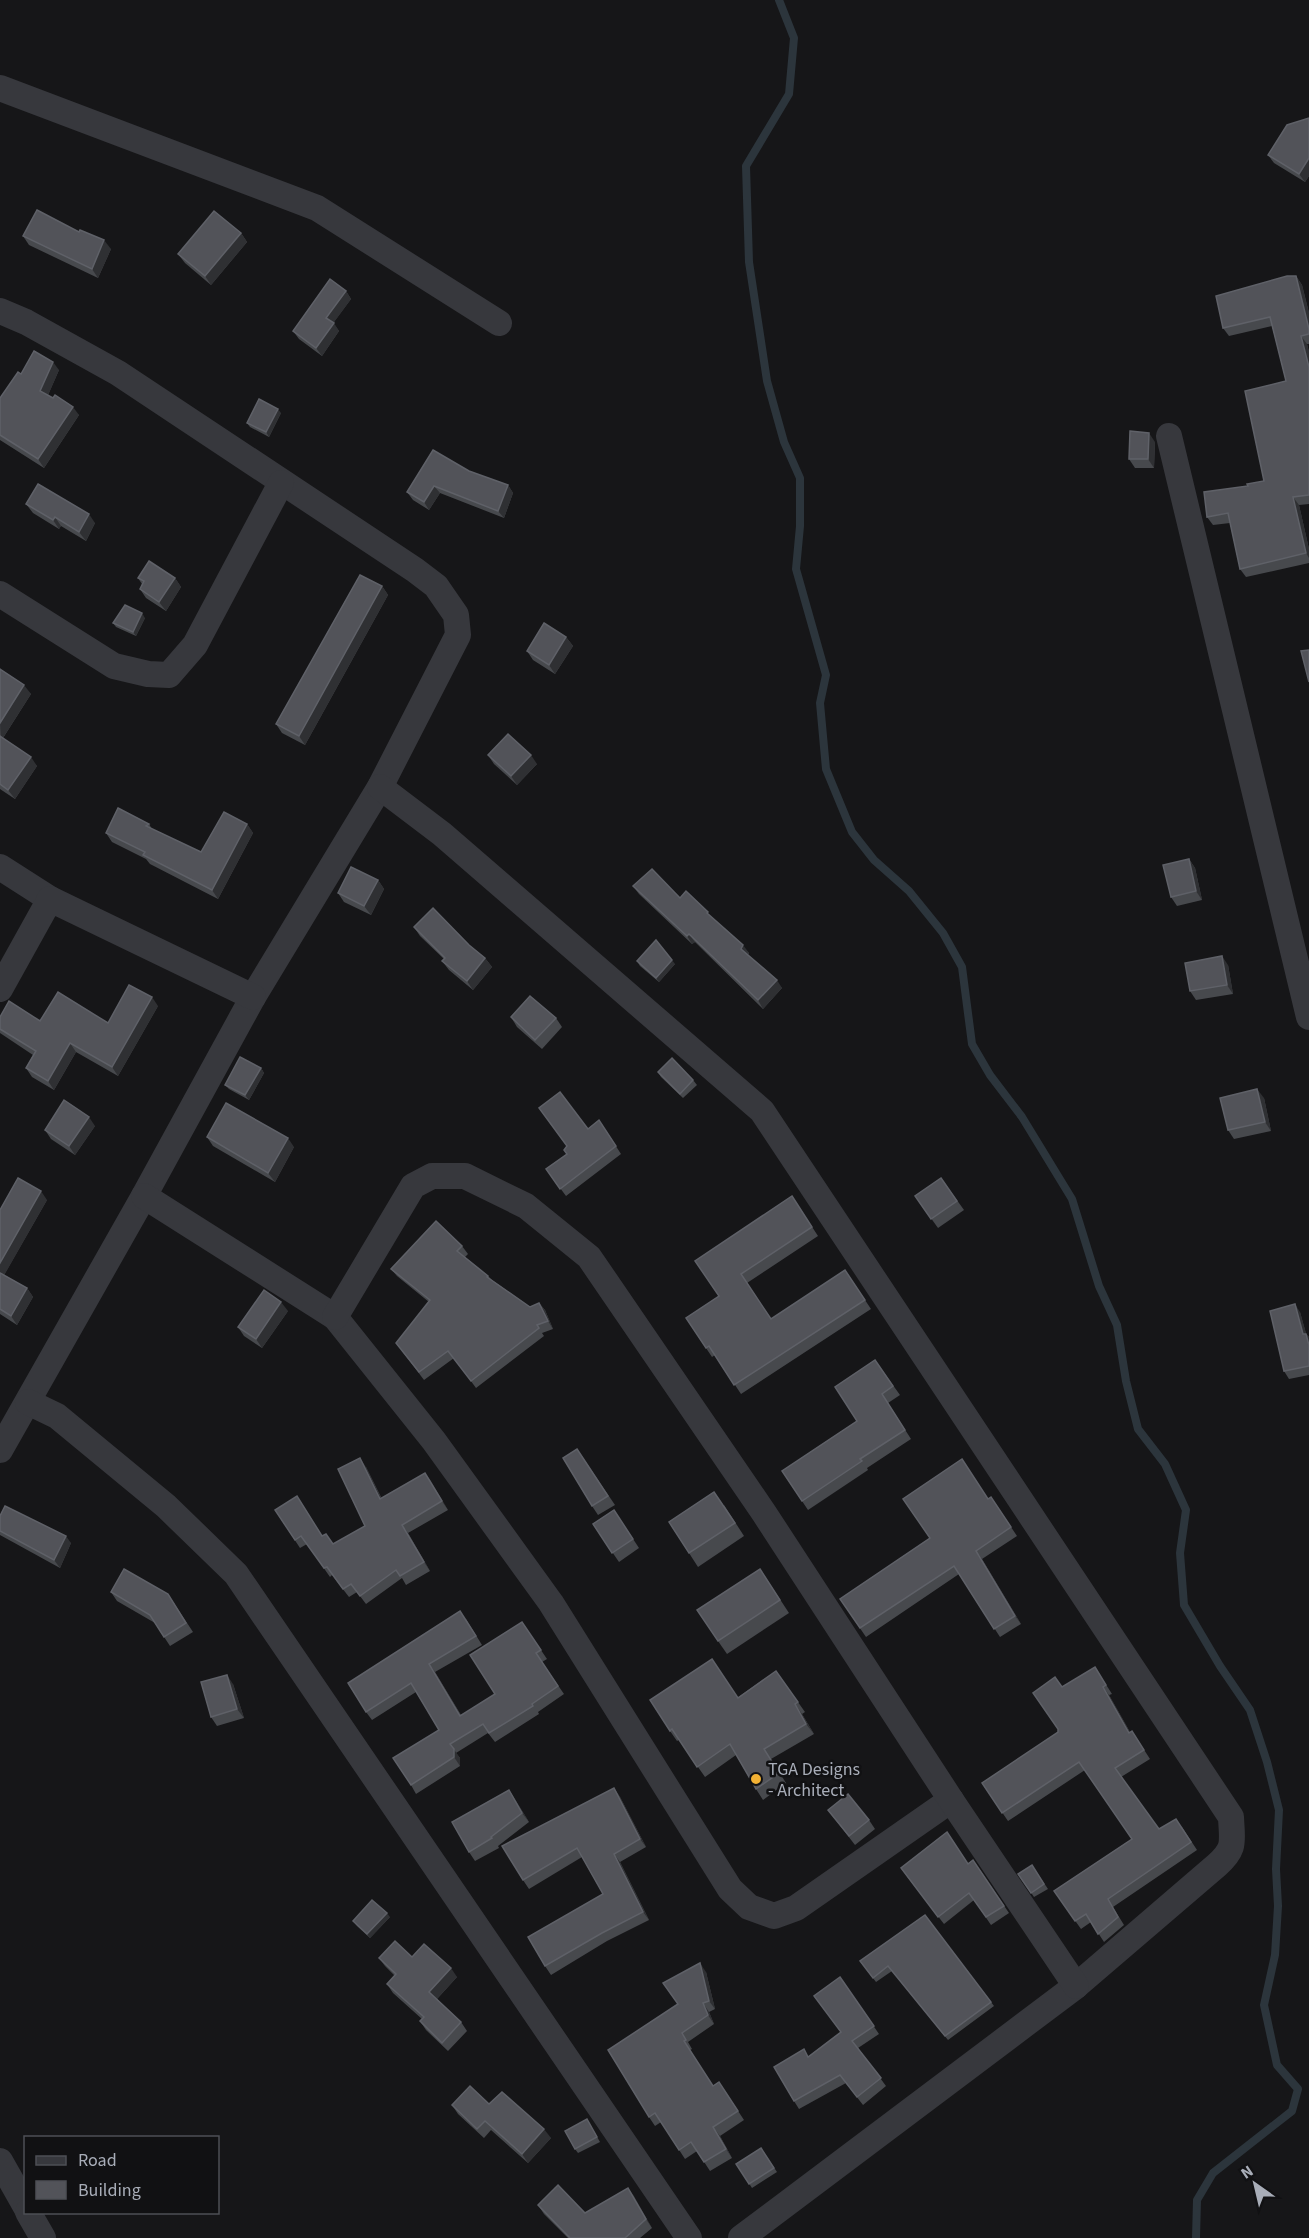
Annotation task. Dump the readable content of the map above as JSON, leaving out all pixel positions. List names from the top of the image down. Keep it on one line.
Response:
{"places":["TGA Designs - Architect"],"legend":["Road","Building"],"north":"top left"}
